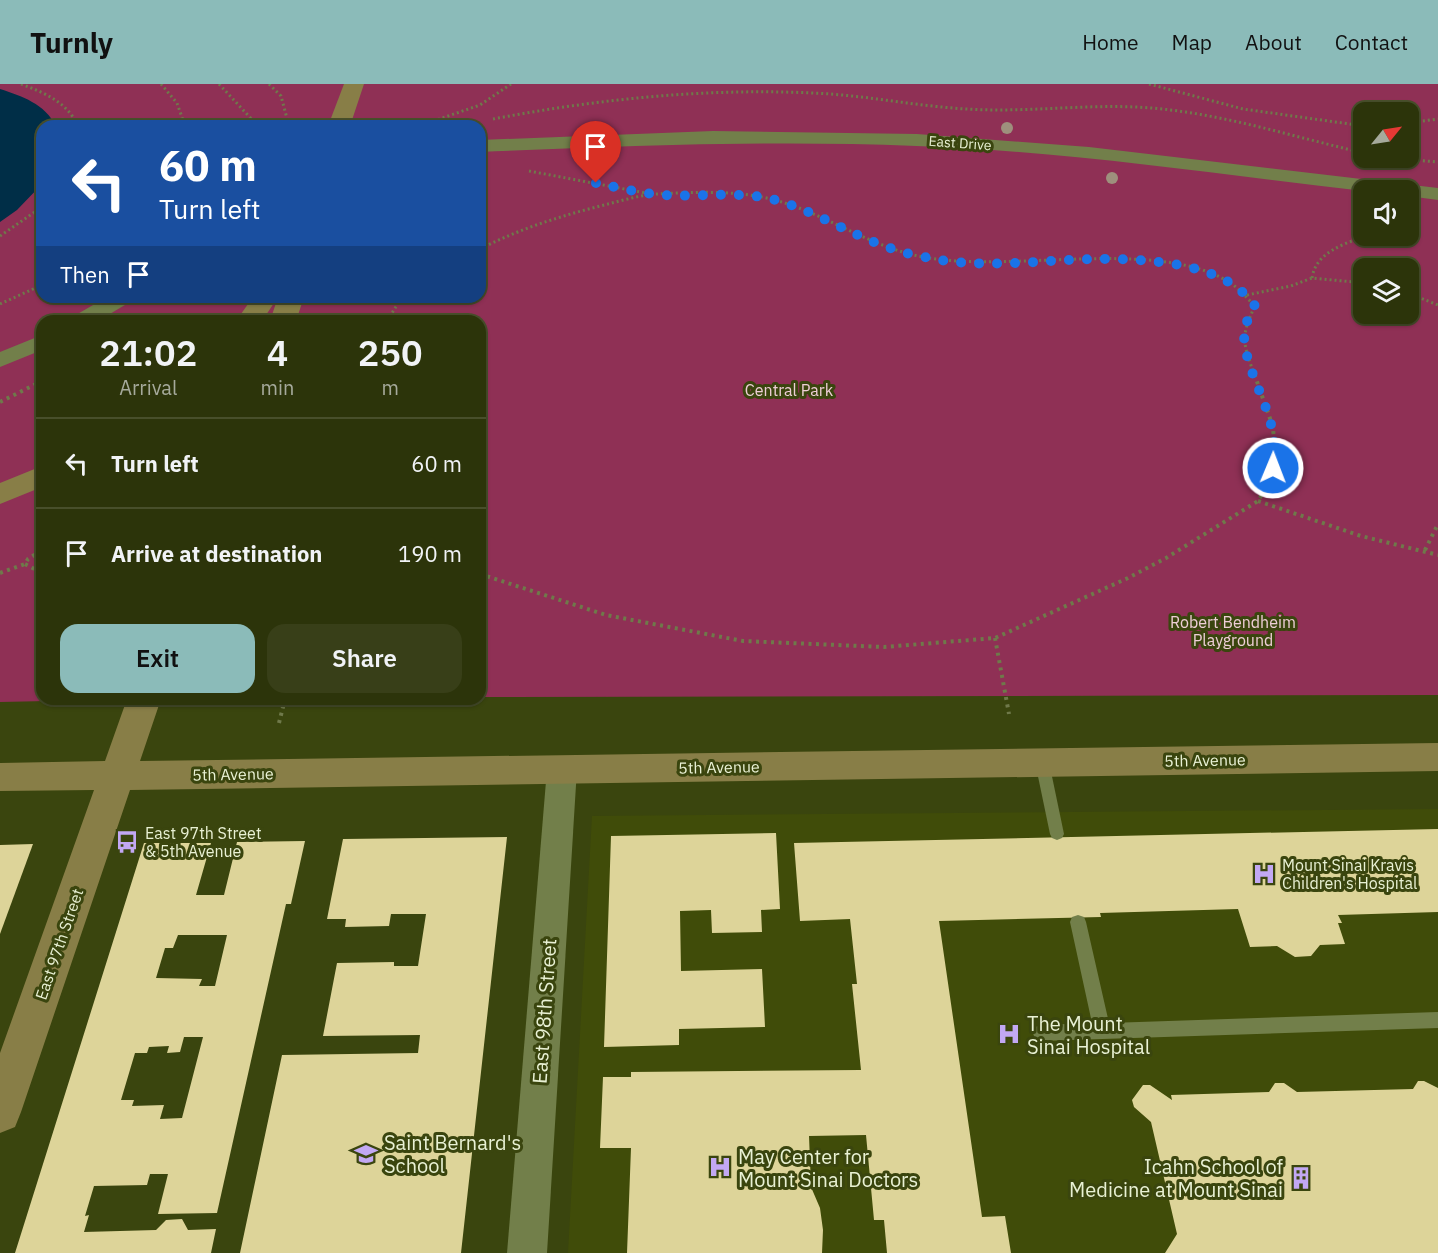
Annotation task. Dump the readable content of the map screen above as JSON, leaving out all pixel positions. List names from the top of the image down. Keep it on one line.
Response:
{"streets":{"main road":["5th Avenue","East 97th Street"],"street":["East Drive","East 98th Street"]},"crossings":[["5th Avenue","East 97th Street"],["5th Avenue","East 98th Street"]],"parks":["Central Park","Robert Bendheim Playground"],"places":{"bus stop":["East 97th Street & 5th Avenue"],"hospital":["Mount Sinai Kravis Children's Hospital","The Mount Sinai Hospital","May Center for Mount Sinai Doctors"],"school or university":["Saint Bernard's School"],"building":["Icahn School of Medicine at Mount Sinai"]},"north":"top right","page":{"header":"Turnly","nav":["Home","Map","About","Contact"],"turn":["60 m","Turn left"],"then":"Then","eta":["21:02","Arrival","4","min","250","m"],"list":[{"name":"Turn left","value":"60 m"},{"name":"Arrive at destination","value":"190 m"}],"buttons":["Exit","Share"]}}
